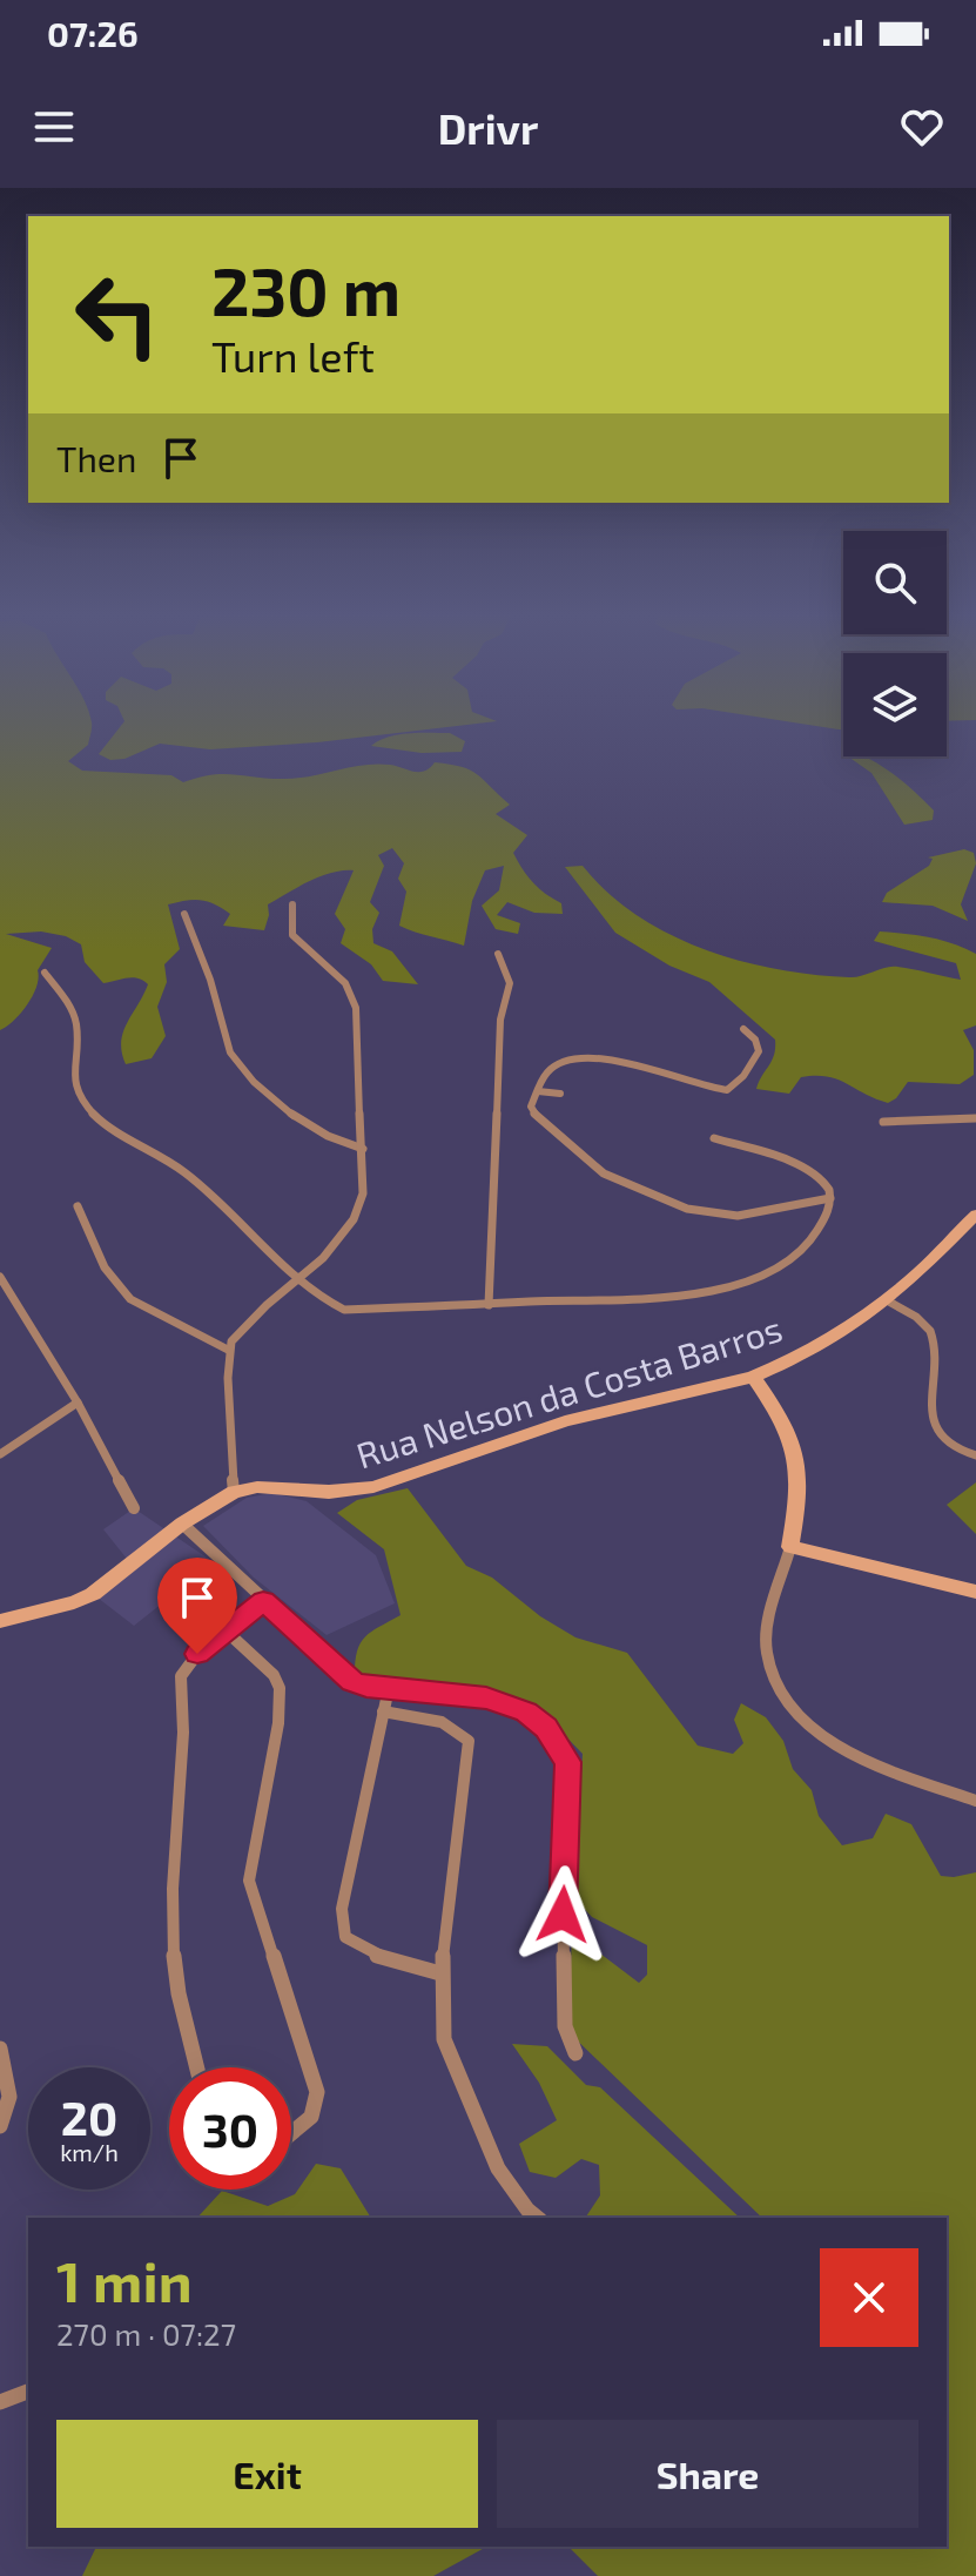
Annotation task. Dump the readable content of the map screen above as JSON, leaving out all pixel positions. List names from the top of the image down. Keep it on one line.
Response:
{"streets":{"street":["Rua Nelson da Costa Barros"]},"page":{"status":"07:26","header":"Drivr","turn":["230 m","Turn left"],"then":"Then","speed":"20 km/h","limit":"30","heading":["1 min","270 m · 07:27"],"buttons":["Exit","Share"]}}
